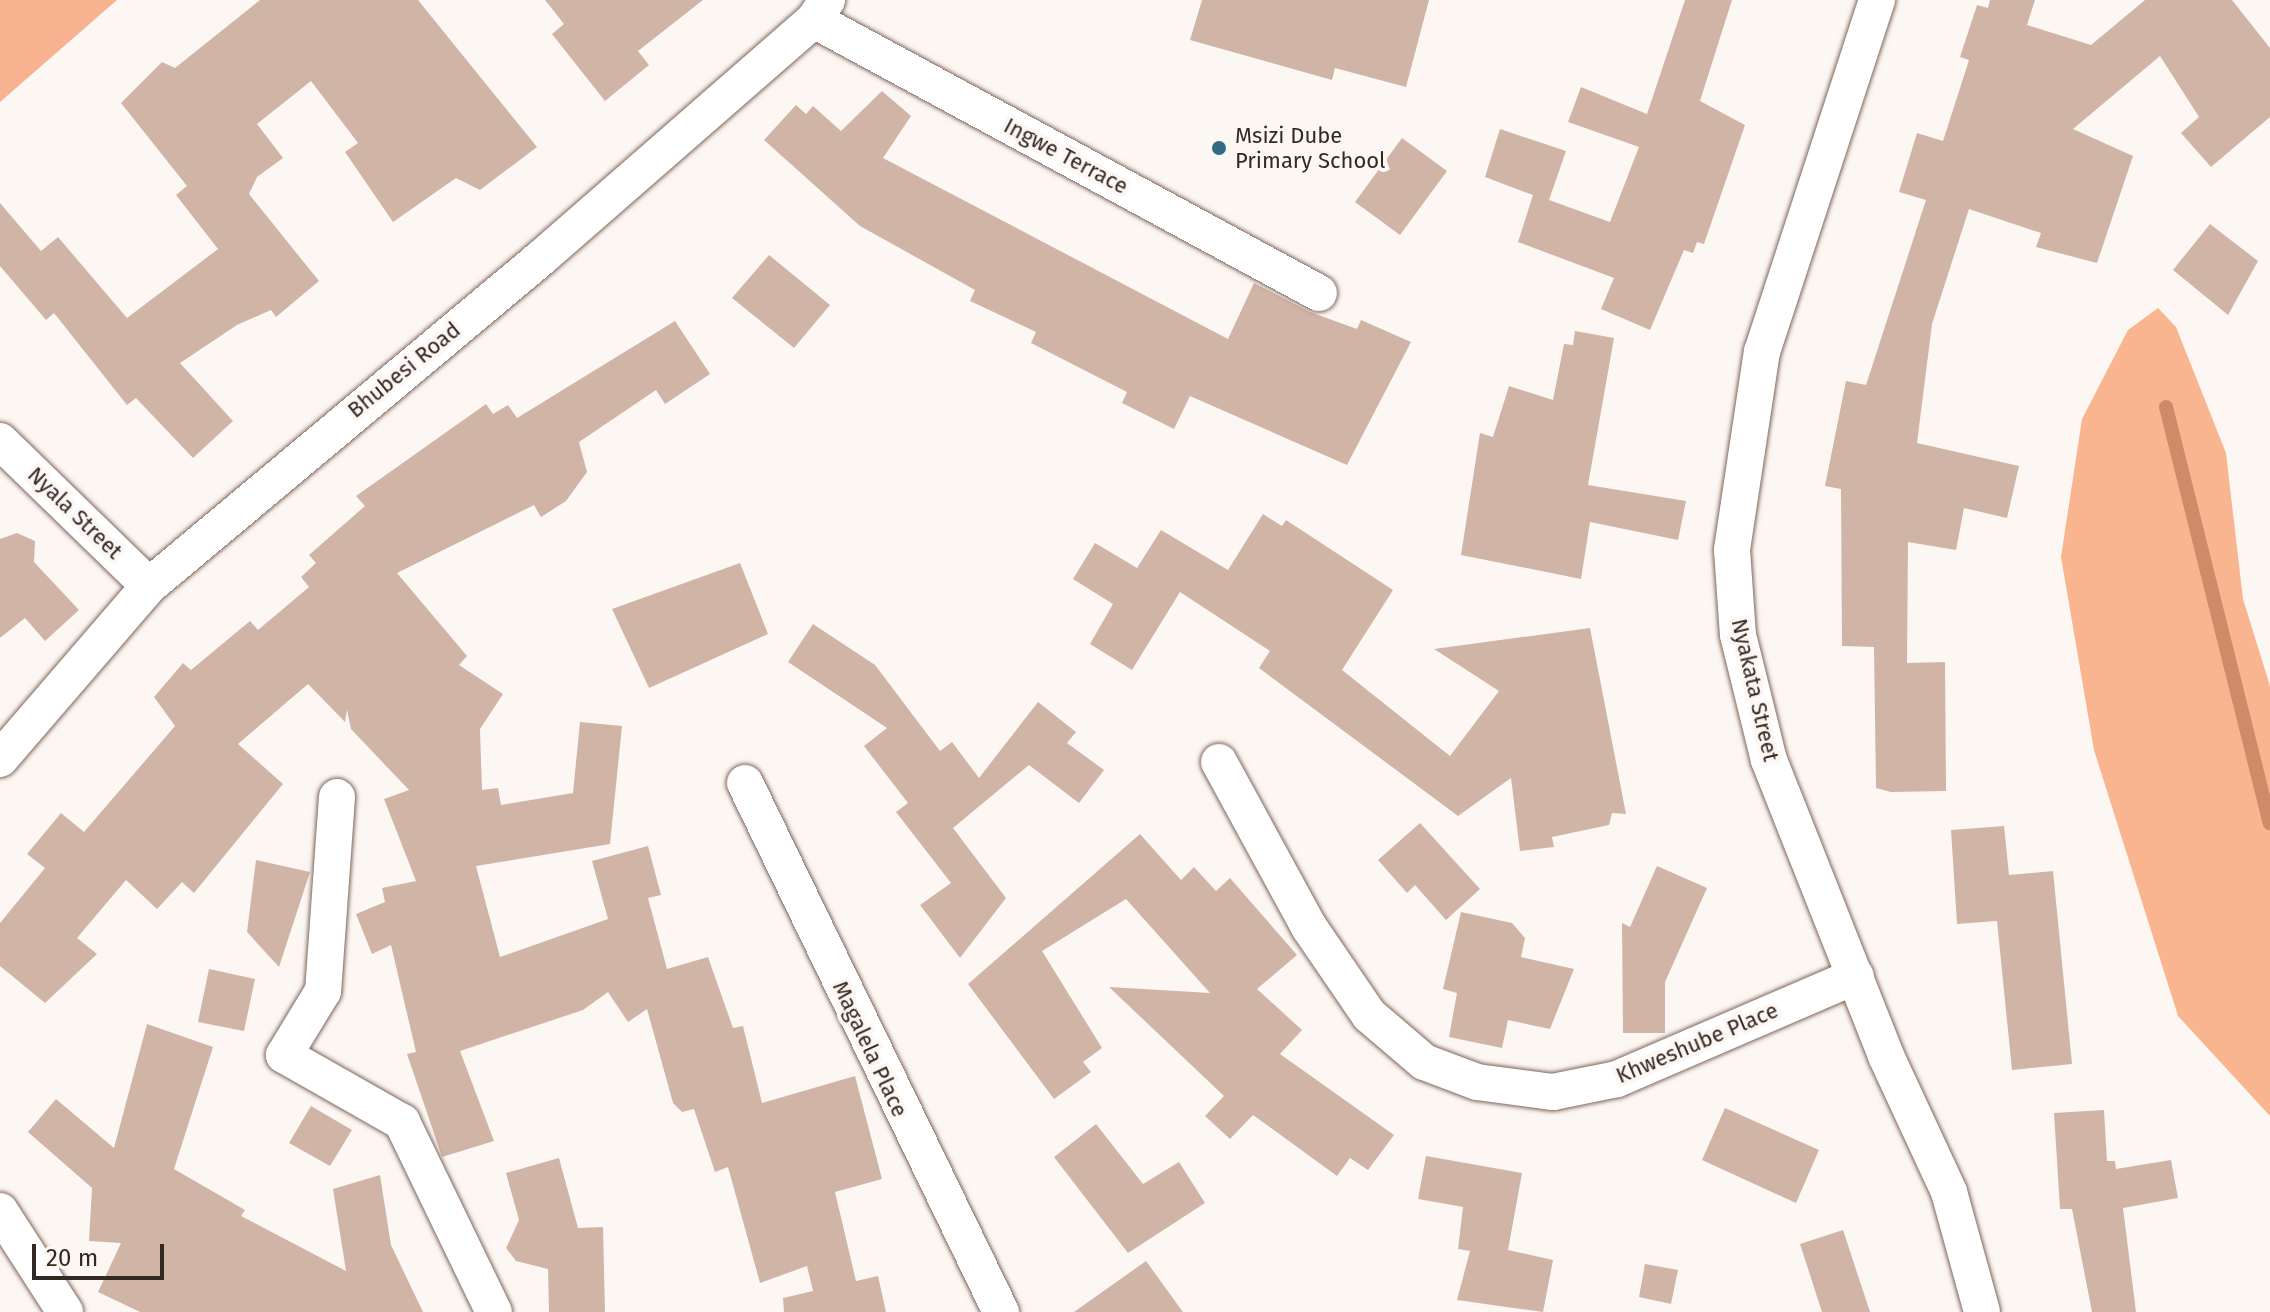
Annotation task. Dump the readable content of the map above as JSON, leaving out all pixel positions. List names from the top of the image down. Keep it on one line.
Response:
{"streets":{"street":["Ingwe Terrace","Bhubesi Road","Nyala Street","Nyakata Street","Khweshube Place","Magalela Place"]},"crossings":[["Ingwe Terrace","Bhubesi Road"],["Bhubesi Road","Nyala Street"],["Nyakata Street","Khweshube Place"]],"places":["Msizi Dube Primary School"],"scale_bar":"20 m"}
